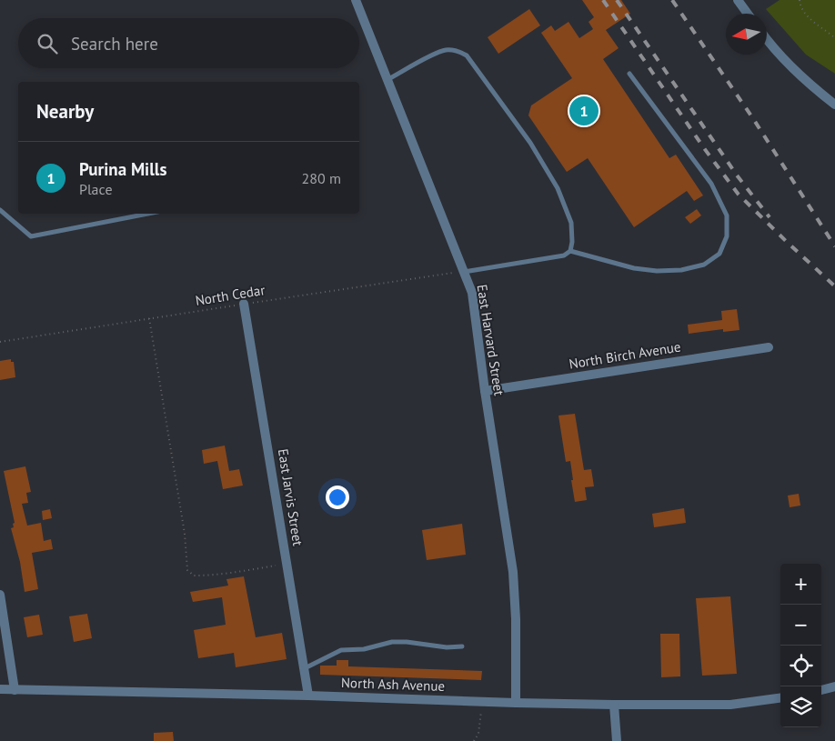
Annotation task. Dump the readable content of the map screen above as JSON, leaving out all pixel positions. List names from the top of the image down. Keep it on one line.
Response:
{"streets":{"street":["East Harvard Street","North Birch Avenue","East Jarvis Street","North Ash Avenue"],"path":["North Cedar"]},"crossings":[["North Cedar","East Harvard Street"],["North Cedar","East Jarvis Street"],["East Harvard Street","North Birch Avenue"],["East Harvard Street","North Ash Avenue"],["East Jarvis Street","North Ash Avenue"]],"north":"left","page":{"search":"Search here","heading":"Nearby","pins":"1","list":[{"mark":"1","name":"Purina Mills","note":"Place","value":"280 m"}],"map_buttons":["+","−"]}}
